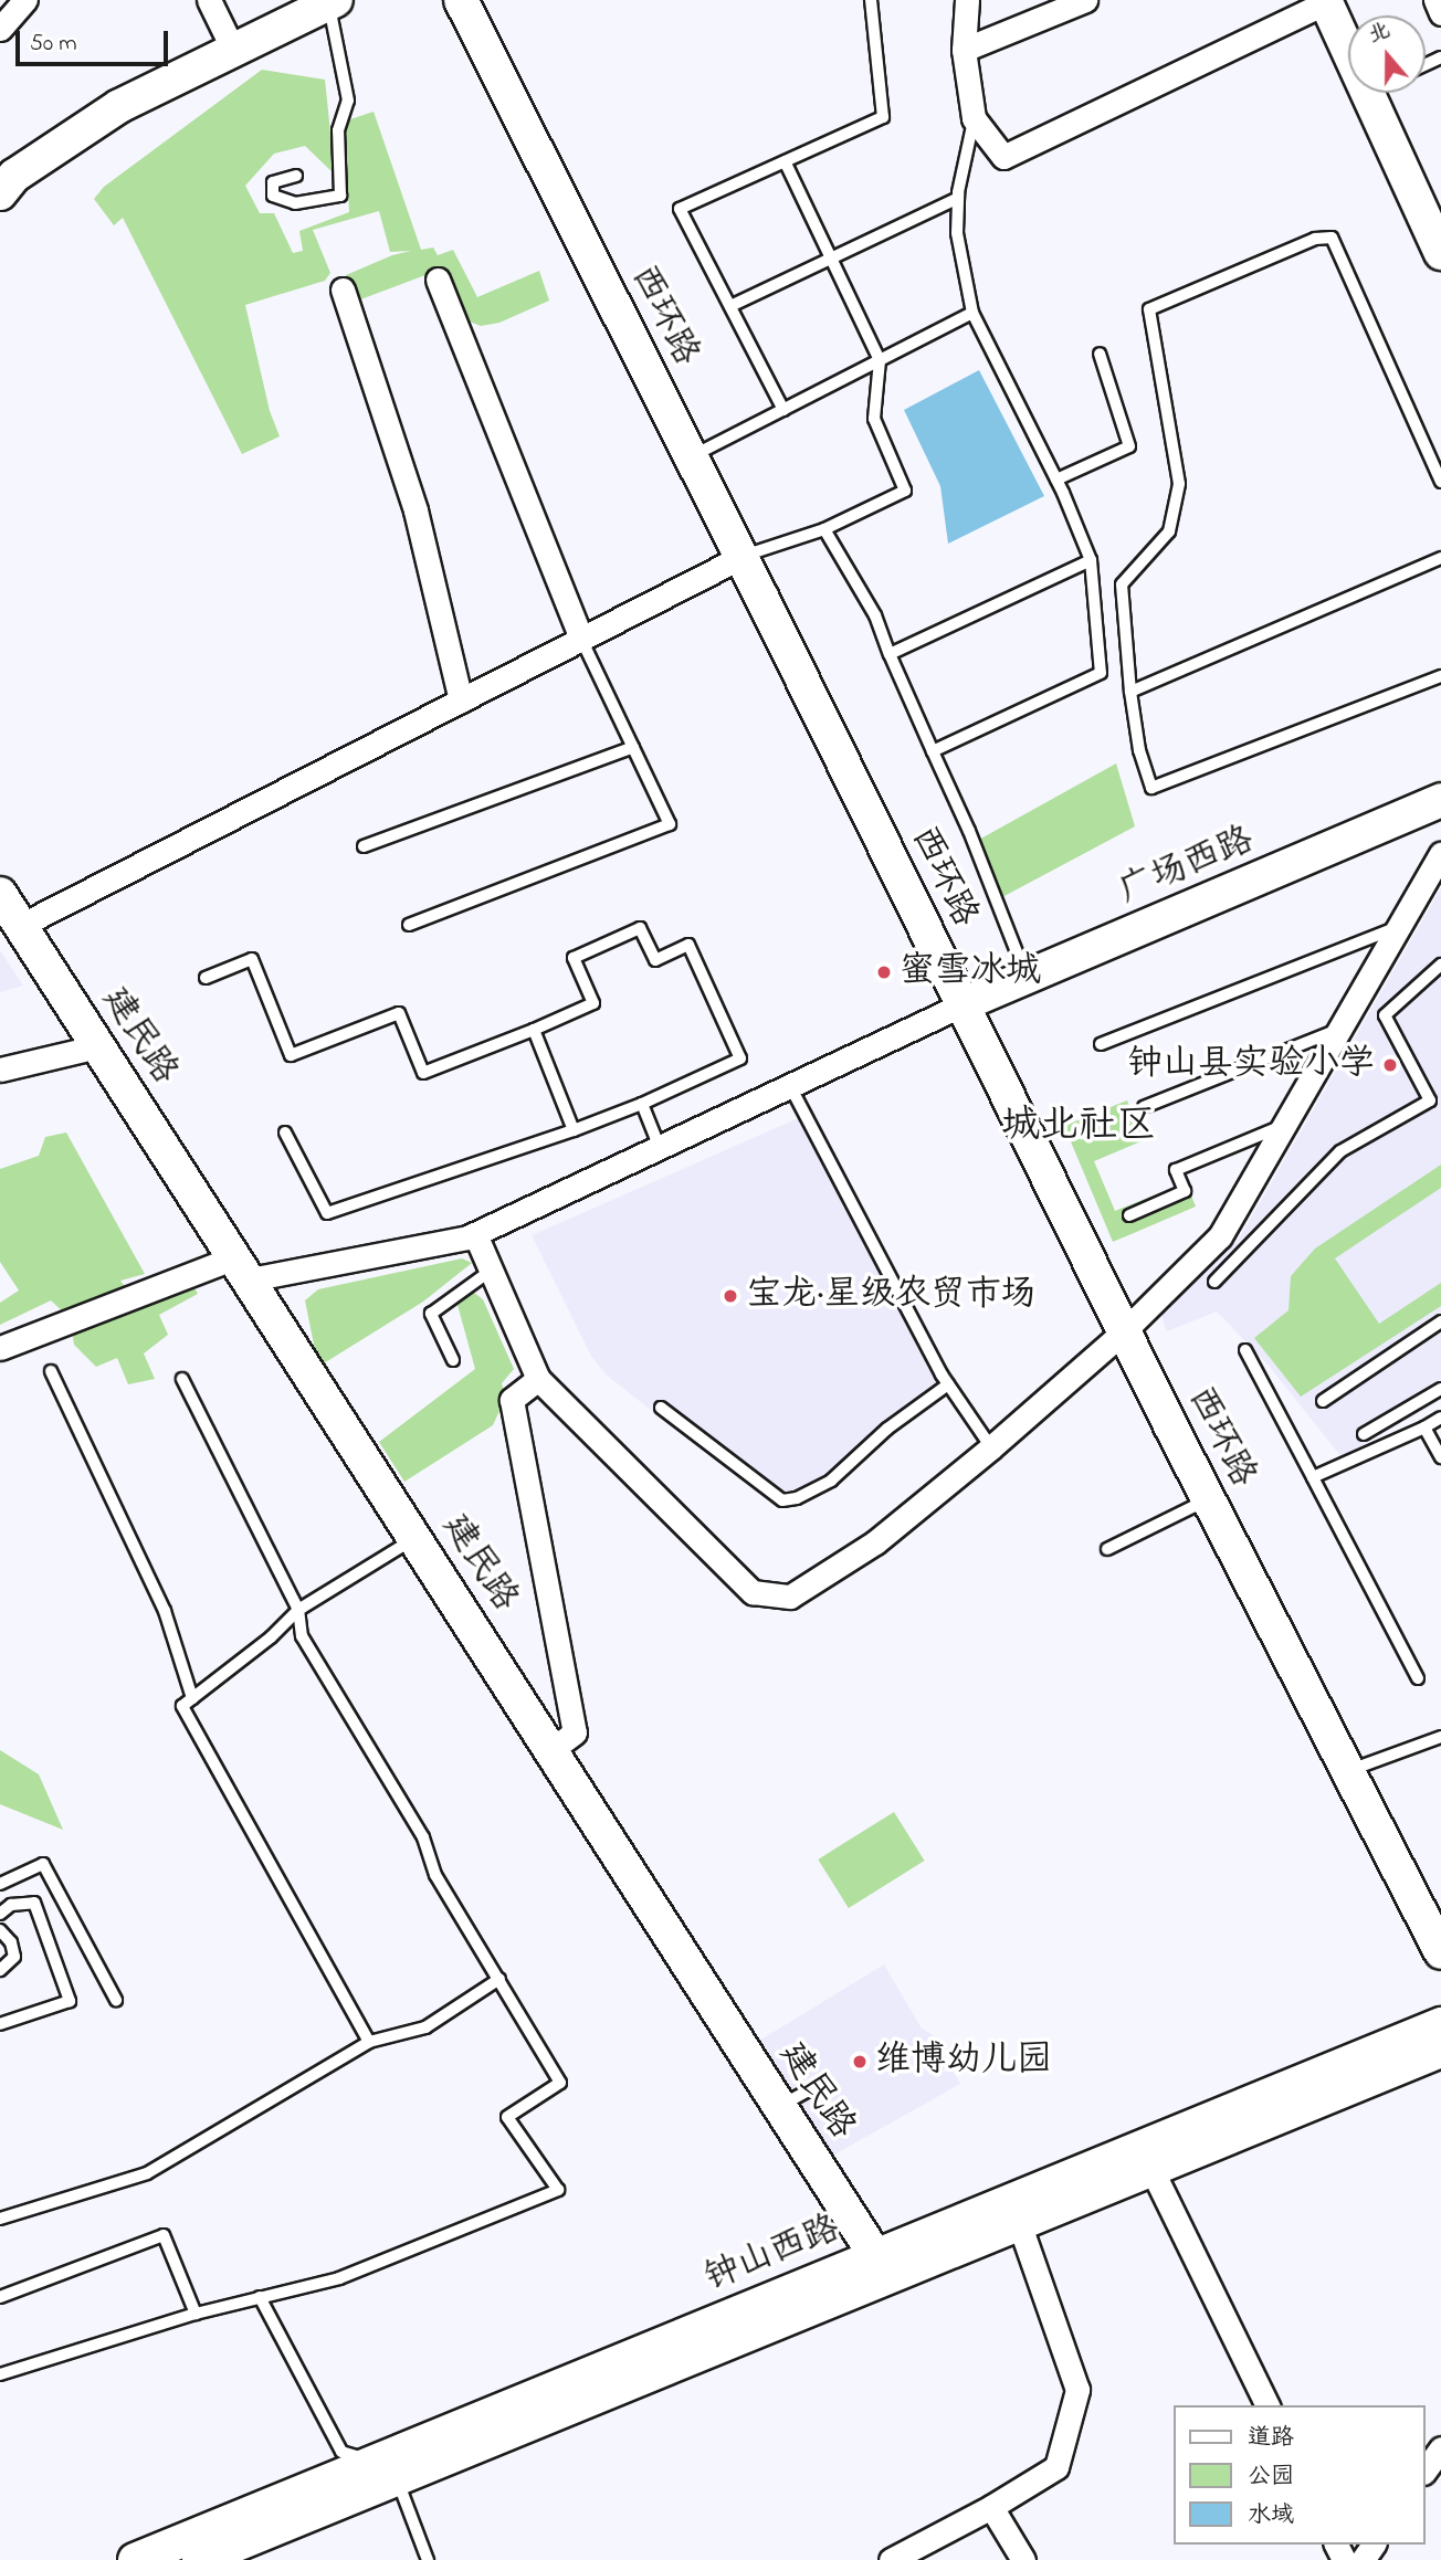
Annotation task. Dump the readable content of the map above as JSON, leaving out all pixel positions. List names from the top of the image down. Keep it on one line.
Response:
{"streets":{"street":["西环路","广场西路","建民路","钟山西路"]},"crossings":[["西环路","广场西路"],["建民路","钟山西路"]],"districts":["城北社区"],"places":["蜜雪冰城","钟山县实验小学","宝龙·星级农贸市场","维博幼儿园"],"legend":["道路","公园","水域"],"scale_bar":"50 m","north":"top"}
